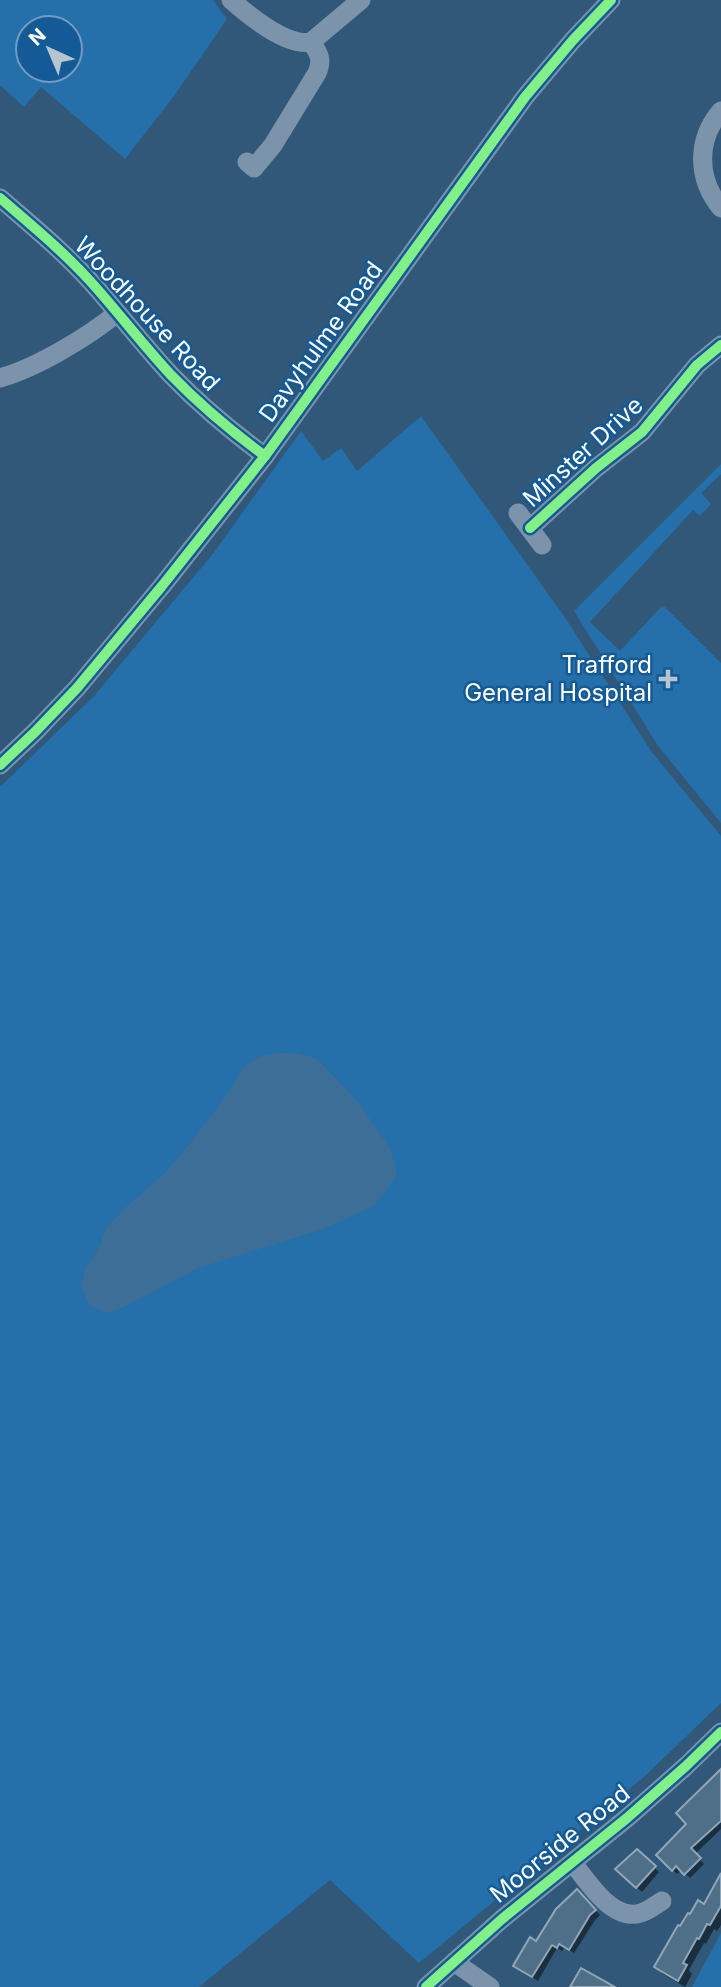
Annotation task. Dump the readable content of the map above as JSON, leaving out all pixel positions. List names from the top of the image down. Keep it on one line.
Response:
{"streets":{"street":["Woodhouse Road","Davyhulme Road","Minster Drive","Moorside Road"]},"crossings":[["Woodhouse Road","Davyhulme Road"]],"places":{"health":["Trafford General Hospital"]},"north":"top left"}
